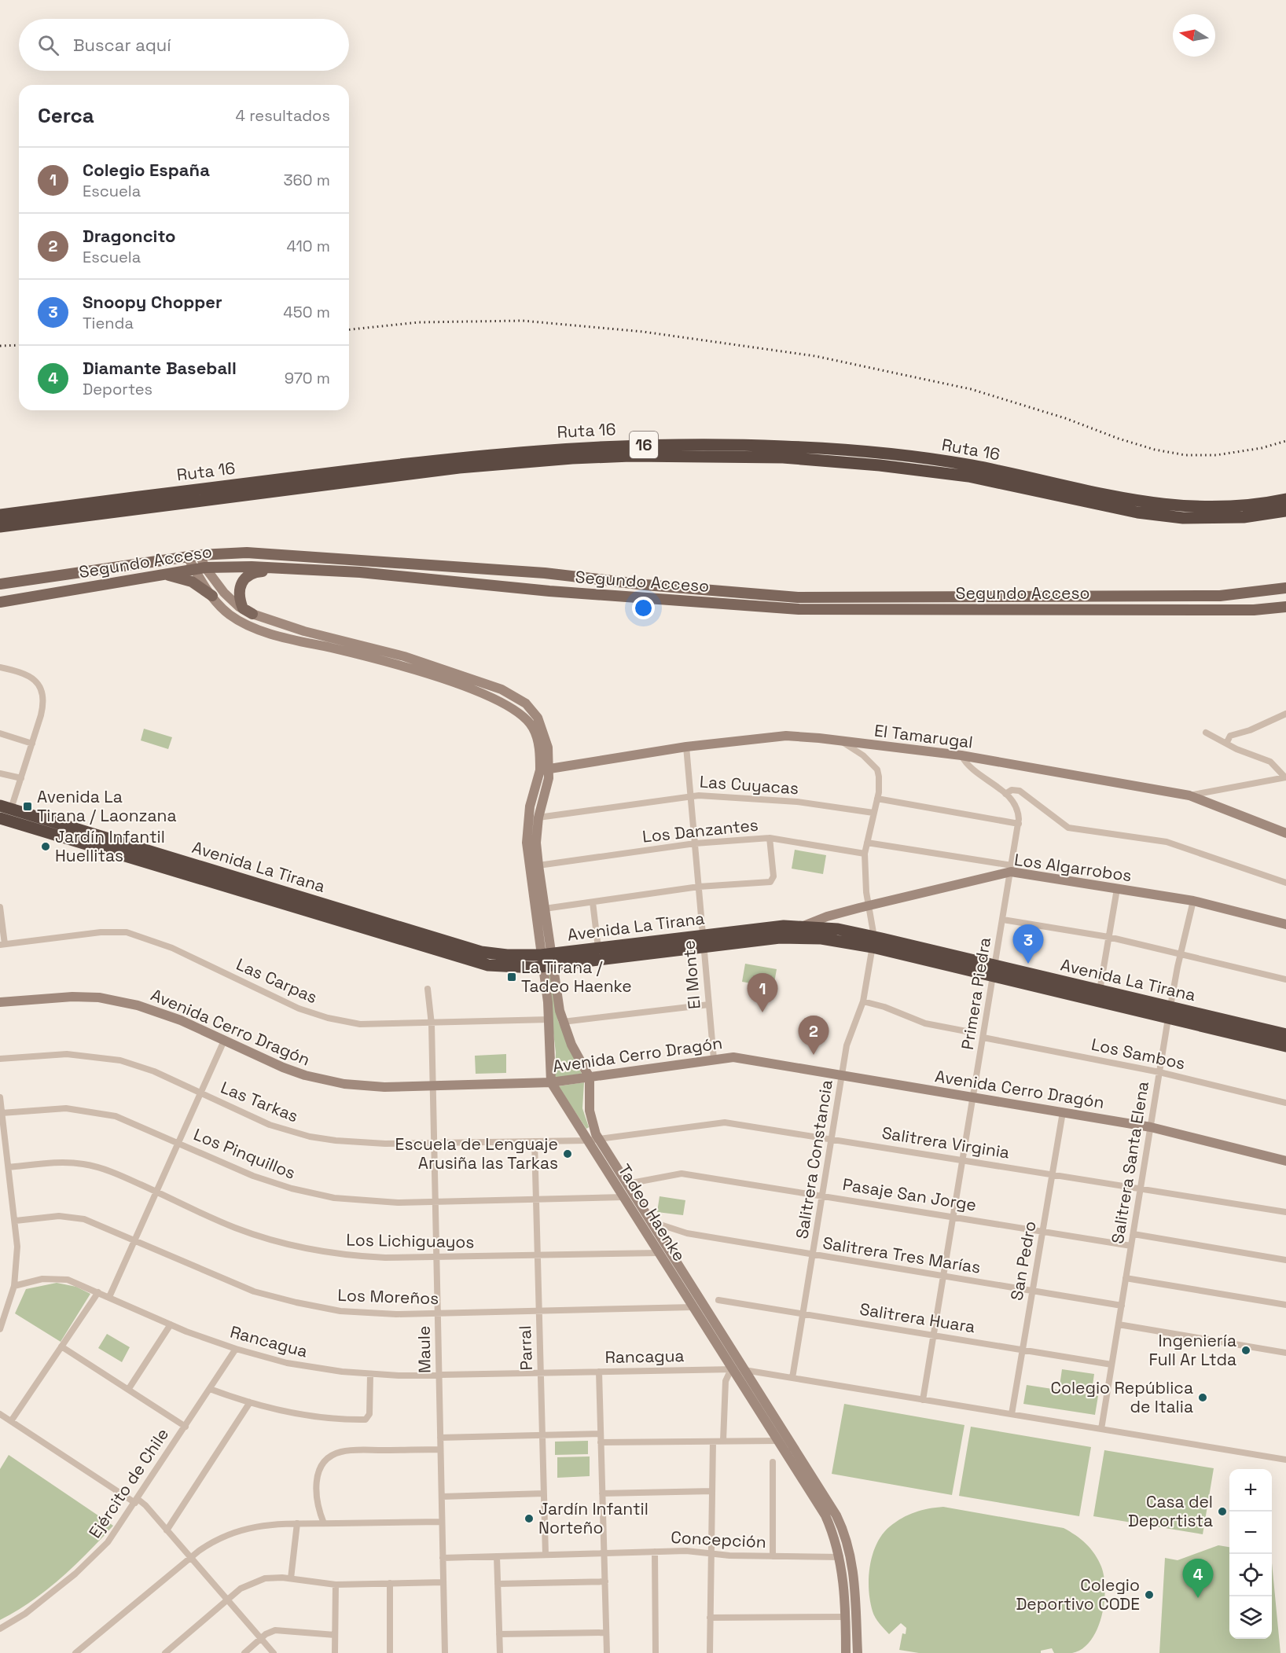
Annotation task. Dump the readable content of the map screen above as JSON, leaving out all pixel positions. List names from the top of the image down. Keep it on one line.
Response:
{"streets":{"highway":["Ruta 16","16","Avenida La Tirana"],"main road":["Segundo Acceso"],"street":["El Tamarugal","Las Cuyacas","Los Danzantes","Los Algarrobos","El Monte","Las Carpas","Primera Piedra","Avenida Cerro Dragón","Los Sambos","Las Tarkas","Salitrera Virginia","Los Pinquillos","Salitrera Constancia","Salitrera Santa Elena","Pasaje San Jorge","Tadeo Haenke","Los Lichiguayos","Salitrera Tres Marías","San Pedro","Los Moreños","Salitrera Huara","Rancagua","Parral","Maule","Ejército de Chile","Concepción"]},"crossings":[["El Tamarugal","El Monte"],["El Tamarugal","Primera Piedra"],["El Tamarugal","Salitrera Constancia"],["El Tamarugal","Tadeo Haenke"],["Las Cuyacas","El Monte"],["Las Cuyacas","Salitrera Constancia"],["Las Cuyacas","Tadeo Haenke"],["Los Danzantes","El Monte"],["Los Danzantes","Salitrera Constancia"],["Los Danzantes","Tadeo Haenke"],["Avenida La Tirana","Los Algarrobos"],["Avenida La Tirana","El Monte"],["Avenida La Tirana","Primera Piedra"],["Avenida La Tirana","Salitrera Constancia"],["Avenida La Tirana","Salitrera Santa Elena"],["Avenida La Tirana","Tadeo Haenke"],["Los Algarrobos","Primera Piedra"],["Los Algarrobos","Salitrera Constancia"],["Los Algarrobos","Salitrera Santa Elena"],["El Monte","Avenida Cerro Dragón"],["Las Carpas","Tadeo Haenke"],["Las Carpas","Maule"],["Primera Piedra","Avenida Cerro Dragón"],["Primera Piedra","Los Sambos"],["Primera Piedra","Salitrera Virginia"],["Primera Piedra","Pasaje San Jorge"],["Primera Piedra","Salitrera Tres Marías"],["Primera Piedra","Salitrera Huara"],["Primera Piedra","Rancagua"],["Avenida Cerro Dragón","Salitrera Constancia"],["Avenida Cerro Dragón","Salitrera Santa Elena"],["Avenida Cerro Dragón","Tadeo Haenke"],["Avenida Cerro Dragón","San Pedro"],["Avenida Cerro Dragón","Maule"],["Los Sambos","Salitrera Santa Elena"],["Las Tarkas","Salitrera Virginia"],["Las Tarkas","Tadeo Haenke"],["Las Tarkas","Parral"],["Las Tarkas","Maule"],["Salitrera Virginia","Salitrera Constancia"],["Salitrera Virginia","Salitrera Santa Elena"],["Salitrera Virginia","Tadeo Haenke"],["Salitrera Virginia","San Pedro"],["Los Pinquillos","Tadeo Haenke"],["Los Pinquillos","Parral"],["Los Pinquillos","Maule"],["Salitrera Constancia","Pasaje San Jorge"],["Salitrera Constancia","Salitrera Tres Marías"],["Salitrera Constancia","Salitrera Huara"],["Salitrera Constancia","Rancagua"],["Salitrera Santa Elena","Pasaje San Jorge"],["Salitrera Santa Elena","Salitrera Tres Marías"],["Salitrera Santa Elena","Salitrera Huara"],["Salitrera Santa Elena","Rancagua"],["Pasaje San Jorge","Tadeo Haenke"],["Pasaje San Jorge","San Pedro"],["Tadeo Haenke","Los Lichiguayos"],["Tadeo Haenke","Salitrera Tres Marías"],["Tadeo Haenke","Los Moreños"],["Tadeo Haenke","Rancagua"],["Tadeo Haenke","Concepción"],["Los Lichiguayos","Parral"],["Los Lichiguayos","Maule"],["Salitrera Tres Marías","San Pedro"],["San Pedro","Salitrera Huara"],["San Pedro","Rancagua"],["Los Moreños","Parral"],["Los Moreños","Maule"],["Rancagua","Parral"],["Rancagua","Maule"],["Rancagua","Ejército de Chile"],["Parral","Concepción"],["Maule","Concepción"]],"places":{"transit":["Avenida La Tirana / Laonzana","La Tirana / Tadeo Haenke"],"other":["Jardín Infantil Huellitas","Escuela de Lenguaje Arusiña las Tarkas","Ingeniería Full Ar Ltda","Colegio República de Italia","Casa del Deportista","Jardín Infantil Norteño","Colegio Deportivo CODE"]},"north":"left","page":{"search":"Buscar aquí","heading":["Cerca","4 resultados"],"list":[{"mark":"1","name":"Colegio España","note":"Escuela","value":"360 m"},{"mark":"2","name":"Dragoncito","note":"Escuela","value":"410 m"},{"mark":"3","name":"Snoopy Chopper","note":"Tienda","value":"450 m"},{"mark":"4","name":"Diamante Baseball","note":"Deportes","value":"970 m"}],"pins":["3","1","2","4"],"map_buttons":["+","−"]}}
